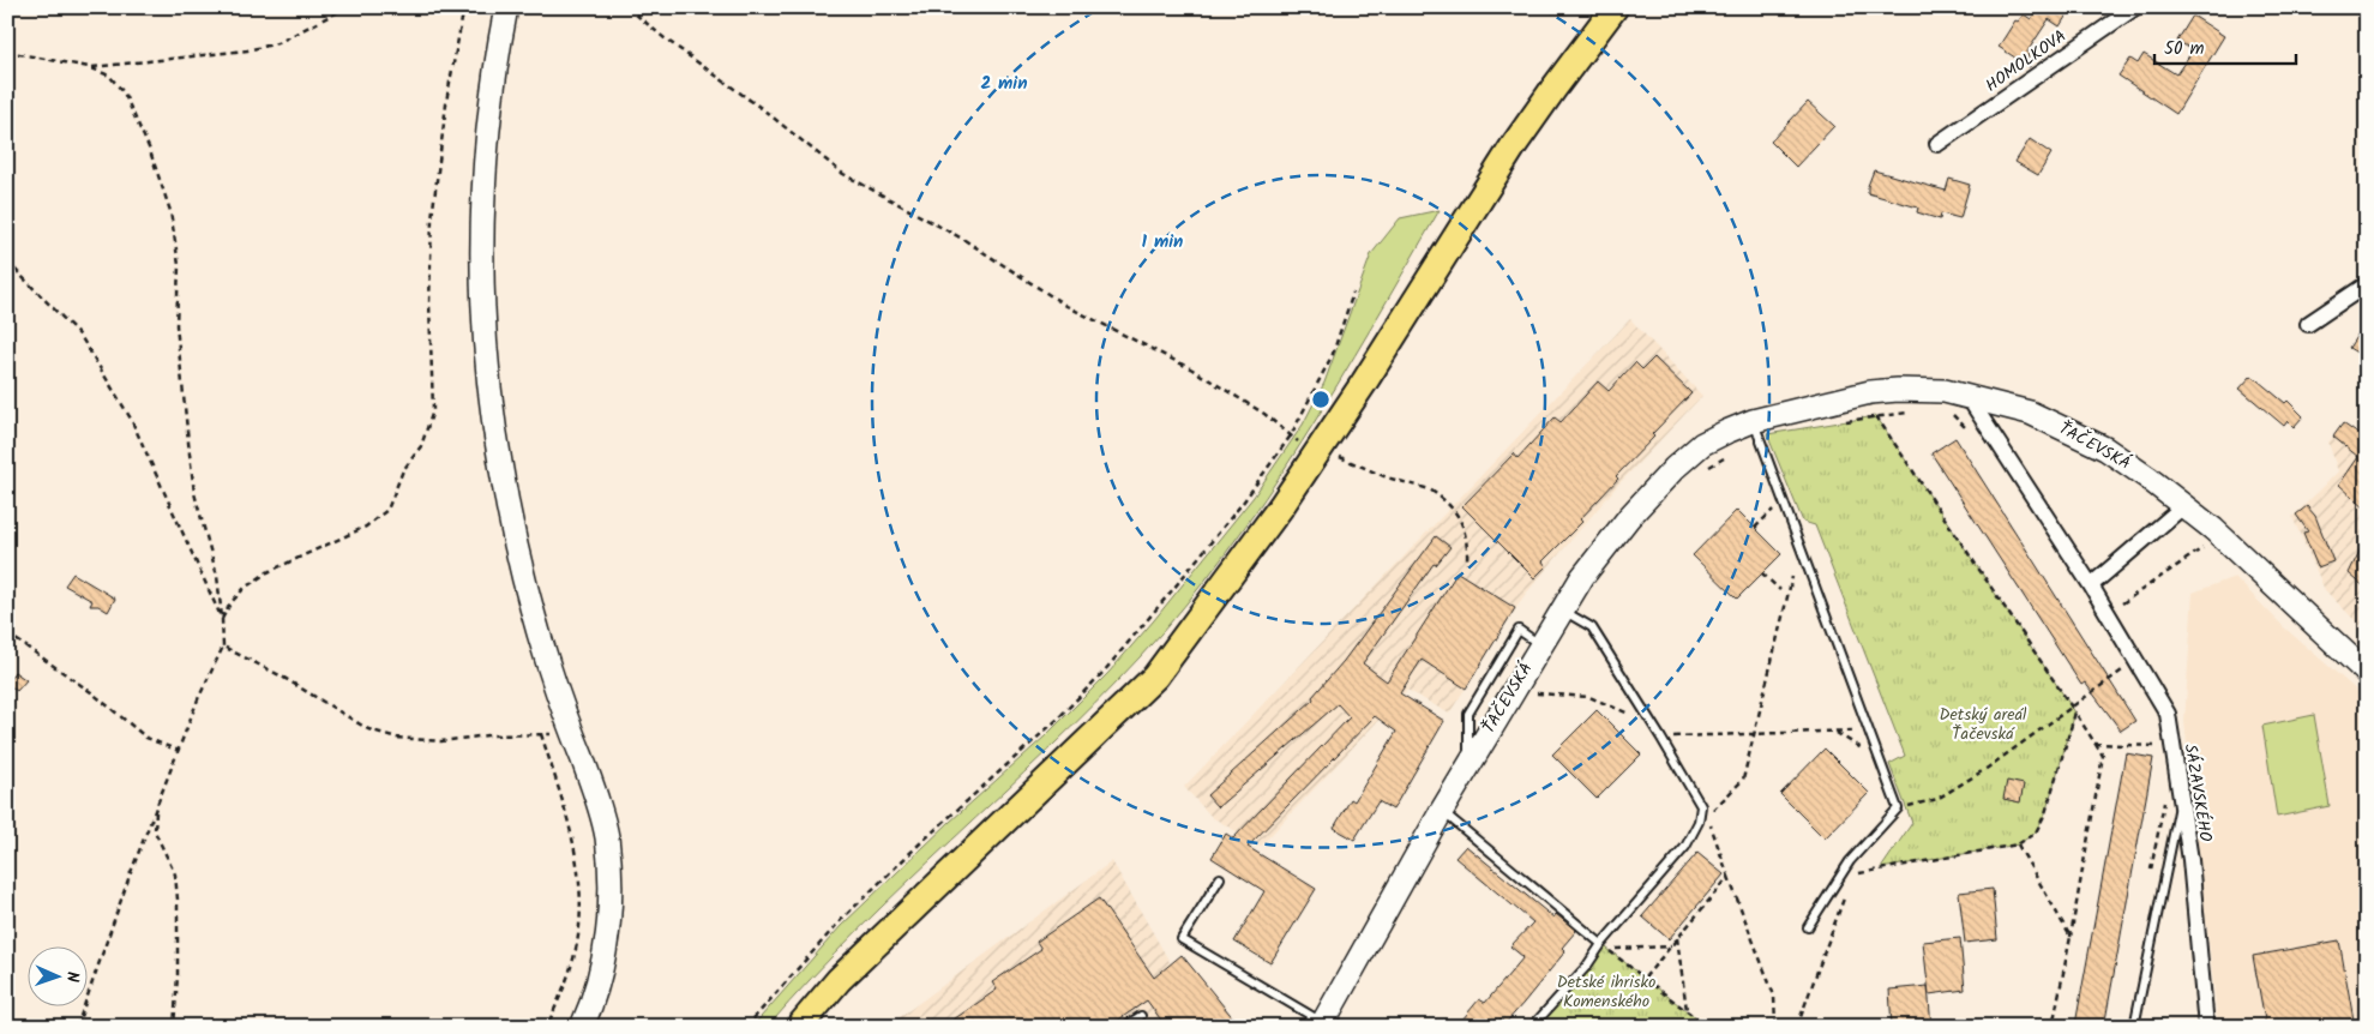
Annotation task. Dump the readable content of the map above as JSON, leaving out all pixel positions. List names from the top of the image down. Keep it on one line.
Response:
{"streets":{"street":["HOMOLKOVA","ŤAČEVSKÁ","SÁZAVSKÉHO"]},"crossings":[["ŤAČEVSKÁ","SÁZAVSKÉHO"]],"parks":["Detský areál Ťačevská","Detské ihrisko Komenského"],"scale_bar":"50 m","north":"right","rings":["2 min","1 min"]}
